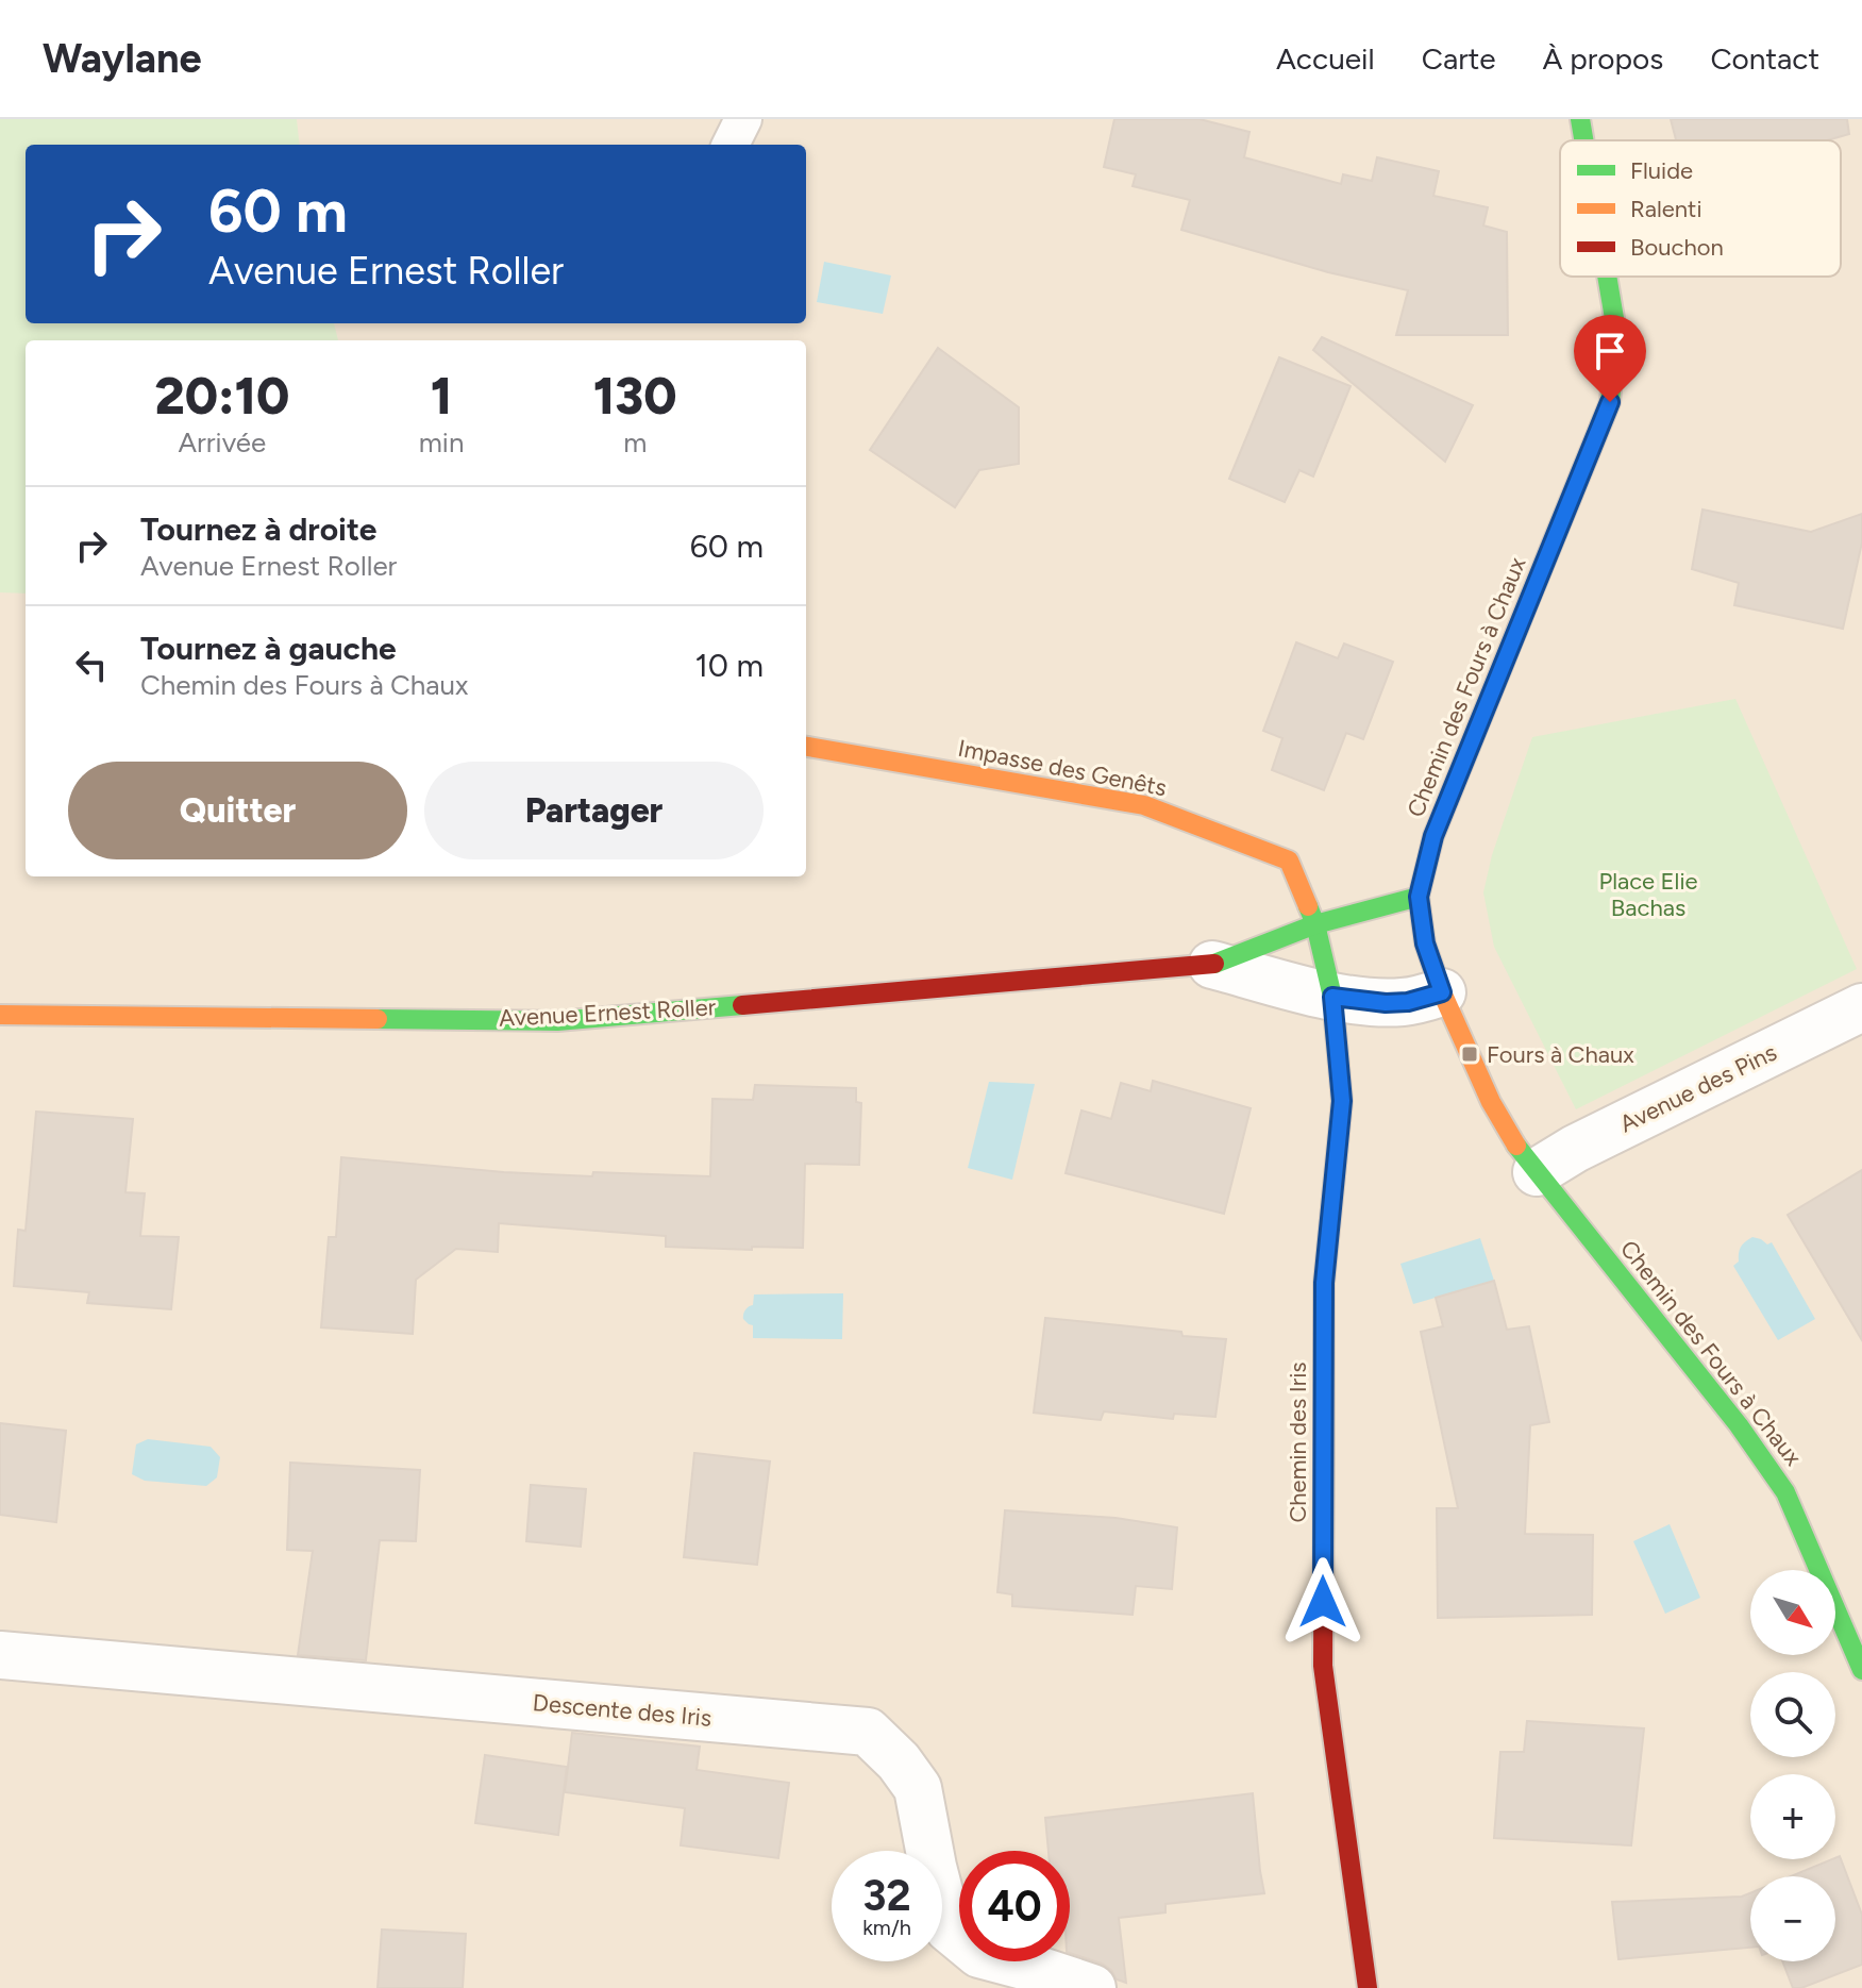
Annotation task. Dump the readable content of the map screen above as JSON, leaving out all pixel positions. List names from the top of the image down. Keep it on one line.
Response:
{"streets":{"street":["Chemin des Fours à Chaux","Impasse des Genêts","Avenue Ernest Roller","Avenue des Pins","Chemin des Iris","Descente des Iris"]},"crossings":[["Chemin des Fours à Chaux","Avenue Ernest Roller"],["Chemin des Fours à Chaux","Avenue des Pins"],["Impasse des Genêts","Avenue Ernest Roller"],["Avenue Ernest Roller","Chemin des Iris"]],"parks":["Place Elie Bachas"],"places":{"transit":["Fours à Chaux"]},"legend":["Fluide","Ralenti","Bouchon"],"north":"bottom right","page":{"header":"Waylane","nav":["Accueil","Carte","À propos","Contact"],"turn":["60 m","Avenue Ernest Roller"],"eta":["20:10","Arrivée","1","min","130","m"],"list":[{"name":"Tournez à droite","note":"Avenue Ernest Roller","value":"60 m"},{"name":"Tournez à gauche","note":"Chemin des Fours à Chaux","value":"10 m"}],"buttons":["Quitter","Partager"],"map_buttons":["+","−"],"speed":"32 km/h","limit":"40"}}
